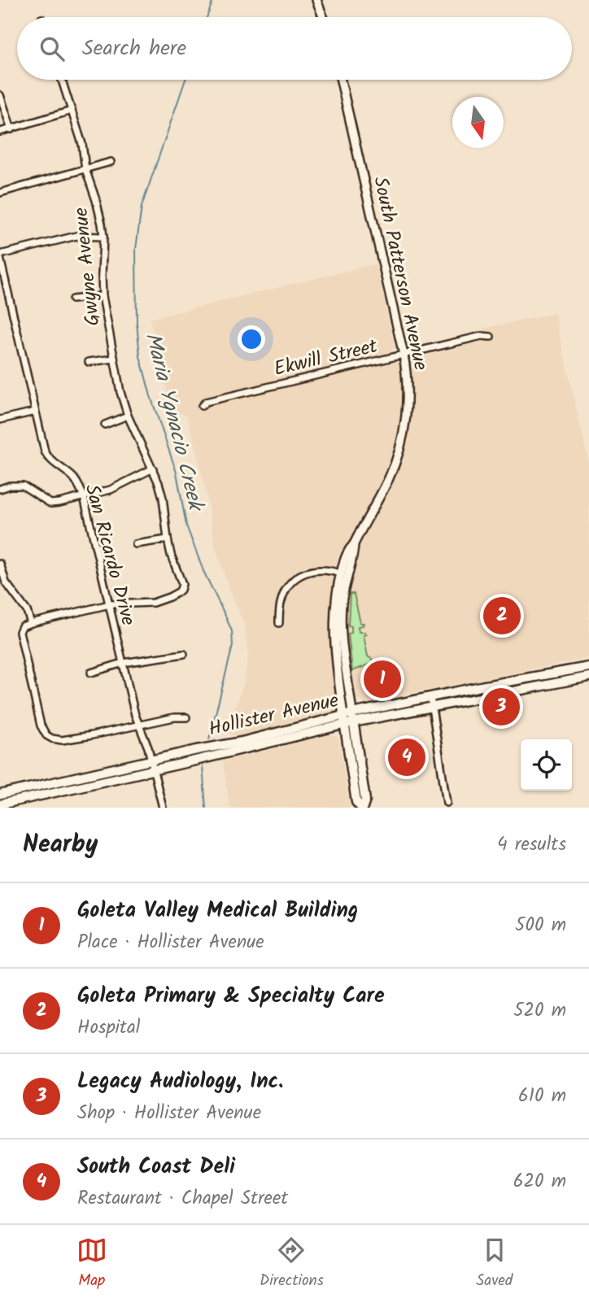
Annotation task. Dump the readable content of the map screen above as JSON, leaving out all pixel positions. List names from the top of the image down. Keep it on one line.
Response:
{"streets":{"main road":["South Patterson Avenue","Hollister Avenue"],"street":["Gwyne Avenue","Ekwill Street","San Ricardo Drive"]},"crossings":[["Gwyne Avenue","San Ricardo Drive"],["South Patterson Avenue","Ekwill Street"],["South Patterson Avenue","Hollister Avenue"],["San Ricardo Drive","Hollister Avenue"]],"water":["Maria Ygnacio Creek"],"north":"bottom","page":{"search":"Search here","pins":["2","1","3","4"],"heading":["Nearby","4 results"],"list":[{"mark":"1","name":"Goleta Valley Medical Building","note":"Place · Hollister Avenue","value":"500 m"},{"mark":"2","name":"Goleta Primary & Specialty Care","note":"Hospital","value":"520 m"},{"mark":"3","name":"Legacy Audiology, Inc.","note":"Shop · Hollister Avenue","value":"610 m"},{"mark":"4","name":"South Coast Deli","note":"Restaurant · Chapel Street","value":"620 m"}],"nav":["Map","Directions","Saved"]}}
